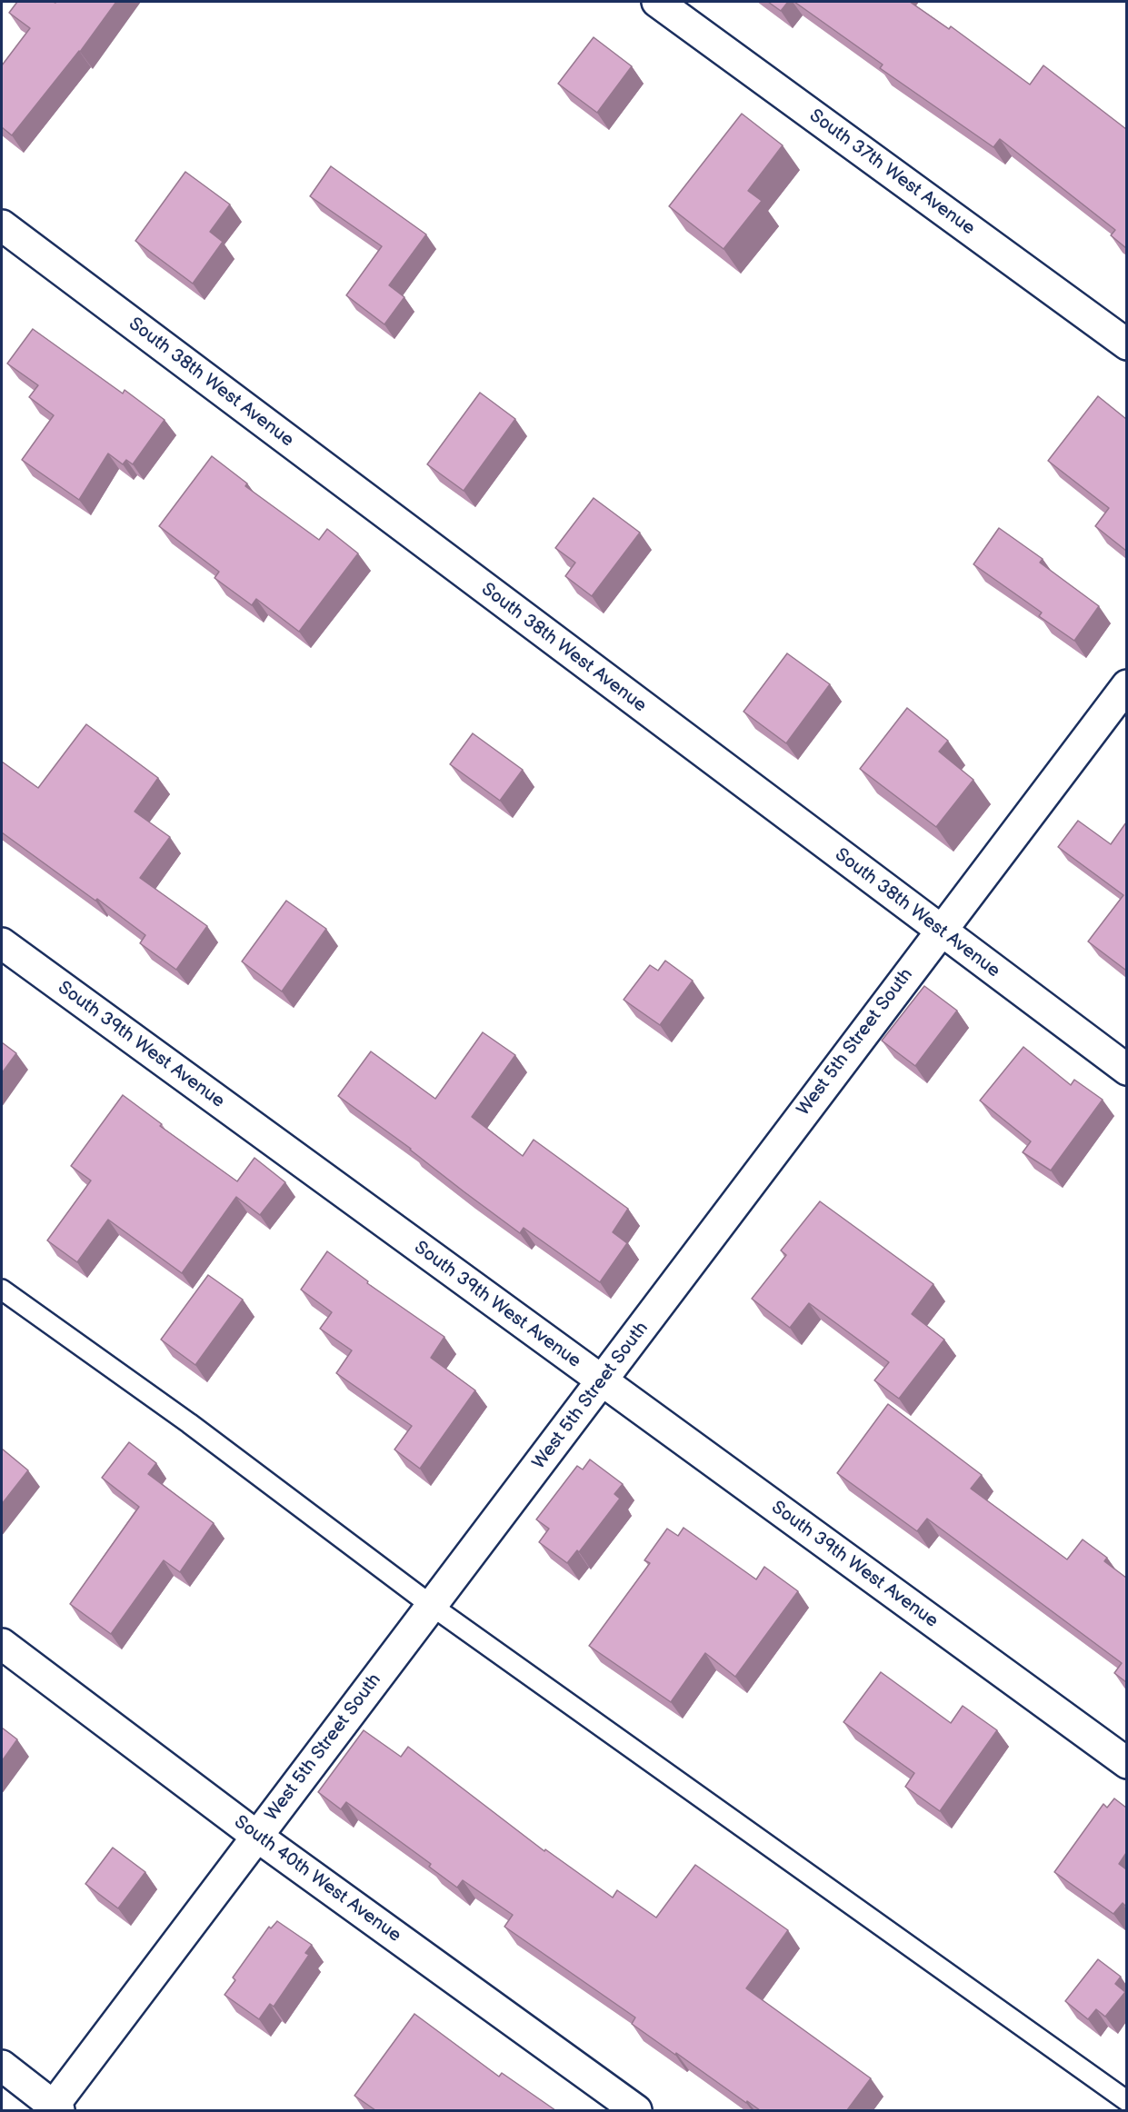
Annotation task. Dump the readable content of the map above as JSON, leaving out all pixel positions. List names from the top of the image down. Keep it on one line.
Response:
{"streets":{"street":["South 37th West Avenue","South 38th West Avenue","West 5th Street South","South 39th West Avenue","South 40th West Avenue"]},"crossings":[["South 38th West Avenue","West 5th Street South"],["West 5th Street South","South 39th West Avenue"],["West 5th Street South","South 40th West Avenue"]]}
